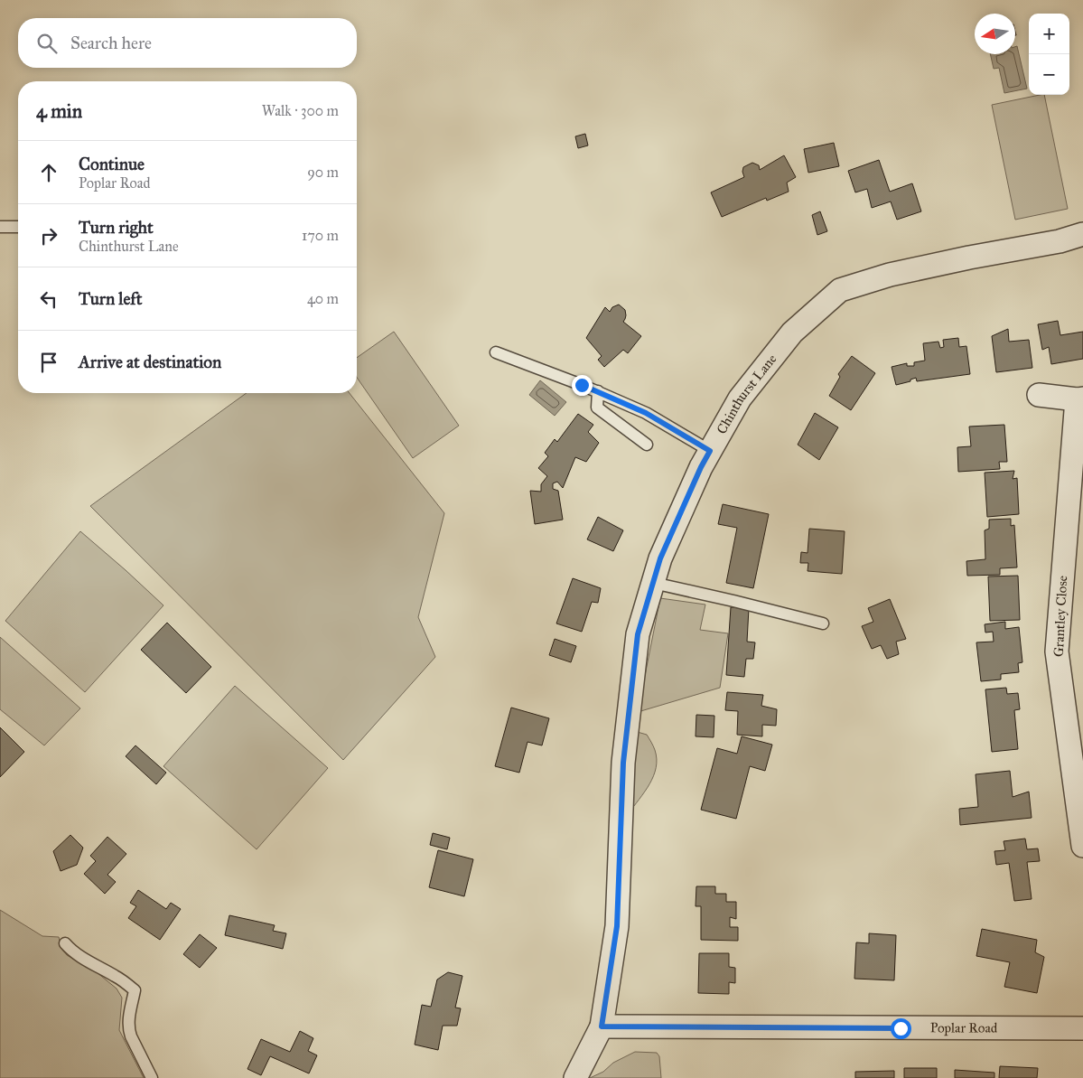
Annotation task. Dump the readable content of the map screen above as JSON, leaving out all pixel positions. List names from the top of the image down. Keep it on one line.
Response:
{"streets":{"street":["Chinthurst Lane","Grantley Close","Poplar Road"]},"crossings":[["Chinthurst Lane","Poplar Road"]],"north":"left","page":{"map_buttons":["+","−"],"search":"Search here","heading":["4 min","Walk · 300 m"],"list":[["Continue","Poplar Road","90 m"],["Turn right","Chinthurst Lane","170 m"],["Turn left","40 m"],"Arrive at destination"]}}
